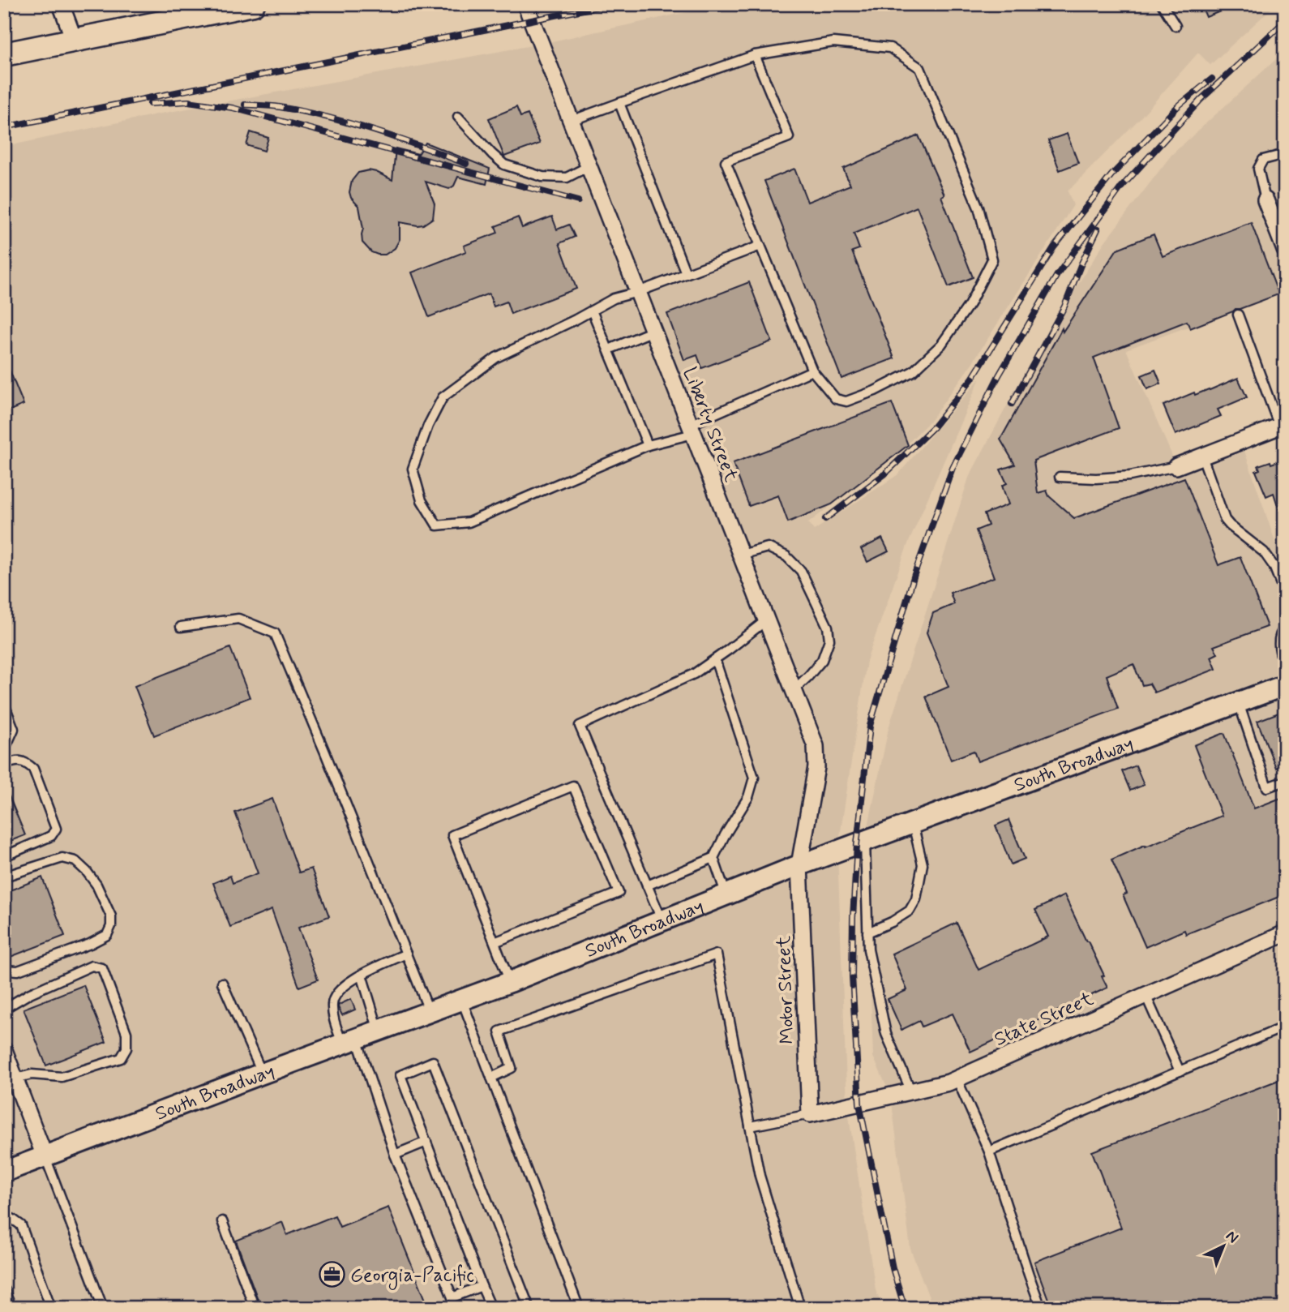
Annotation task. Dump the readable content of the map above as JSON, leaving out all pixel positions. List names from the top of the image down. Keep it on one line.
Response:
{"streets":{"street":["Liberty Street","South Broadway","Motor Street","State Street"]},"crossings":[["Liberty Street","South Broadway"],["Liberty Street","Motor Street"],["South Broadway","Motor Street"],["Motor Street","State Street"]],"places":{"office":["Georgia-Pacific"]},"north":"top right"}
